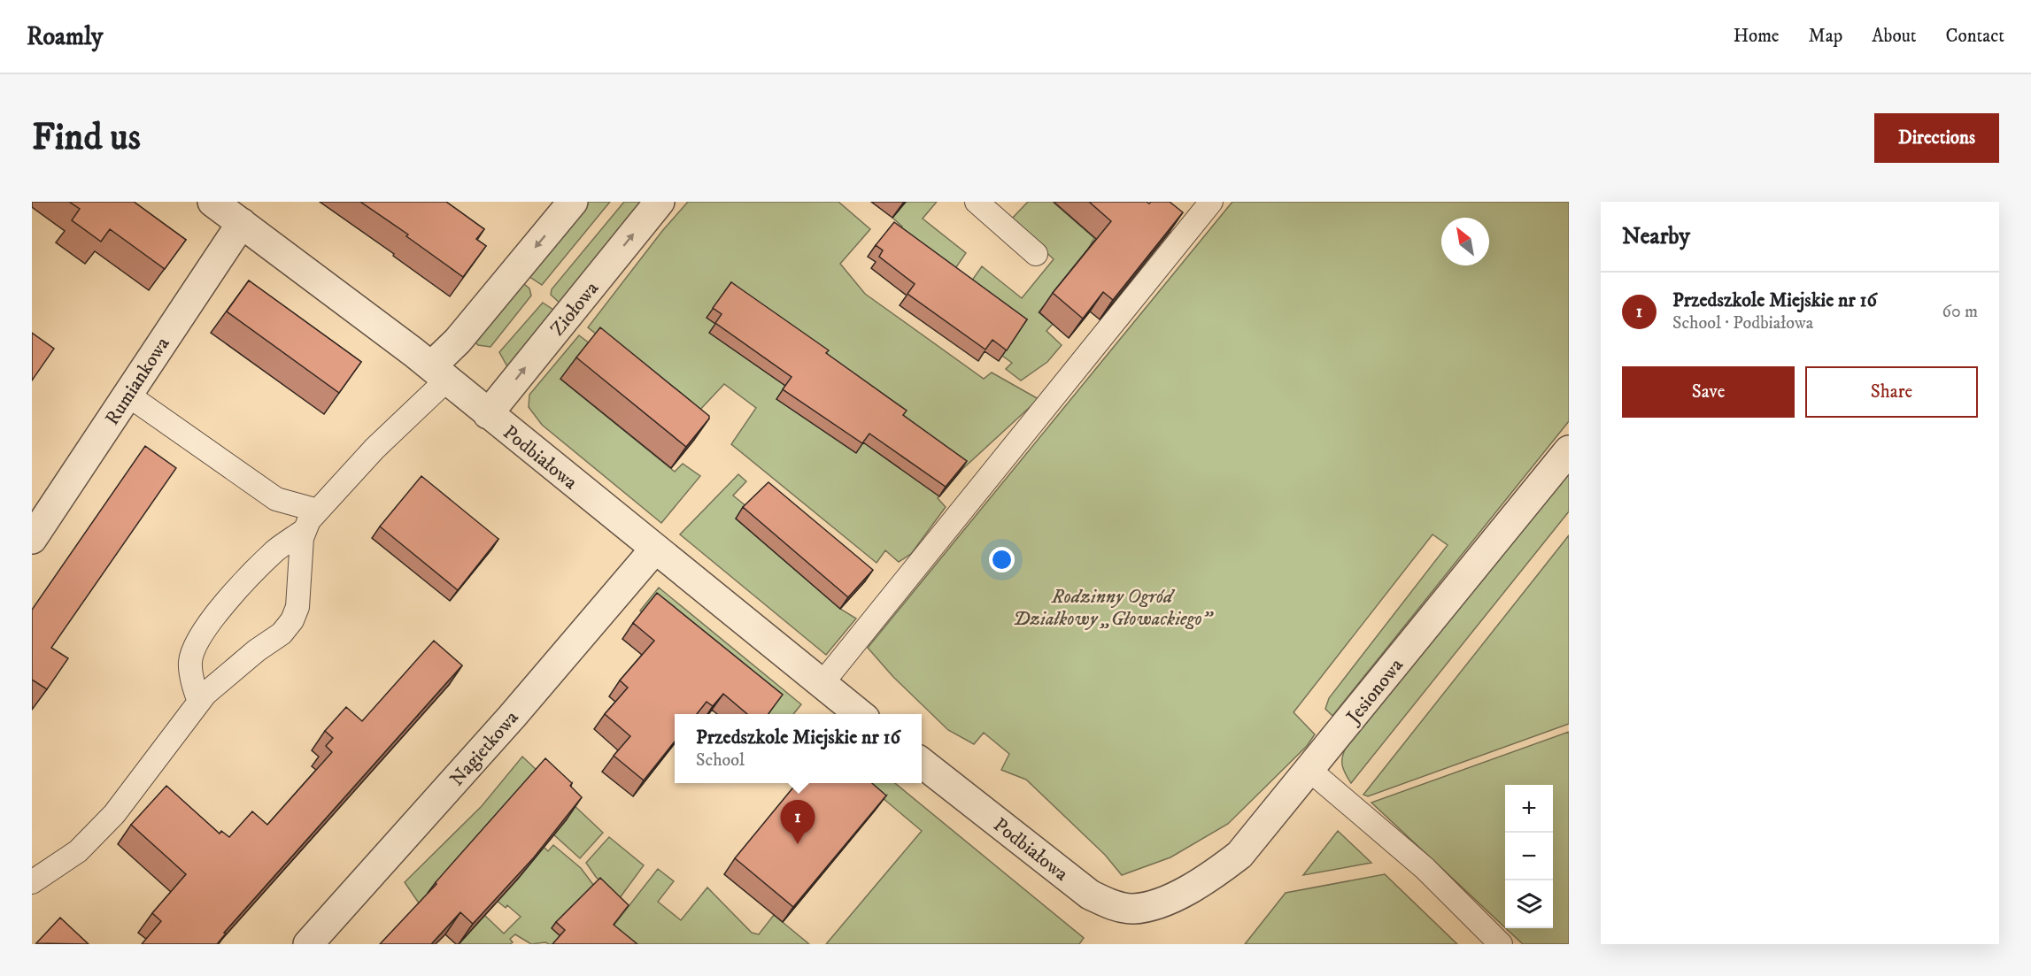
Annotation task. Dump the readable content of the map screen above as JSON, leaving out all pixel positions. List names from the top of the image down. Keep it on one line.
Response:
{"streets":{"street":["Ziołowa","Rumiankowa","Podbiałowa","Jesionowa","Nagietkowa"]},"crossings":[["Ziołowa","Podbiałowa"],["Rumiankowa","Podbiałowa"],["Podbiałowa","Jesionowa"],["Podbiałowa","Nagietkowa"]],"parks":["Rodzinny Ogród Działkowy „Głowackiego”"],"north":"top left","page":{"header":"Roamly","nav":["Home","Map","About","Contact"],"buttons":["Directions",["Save","Share"]],"title":"Find us","heading":"Nearby","list":[{"mark":"1","name":"Przedszkole Miejskie nr 16","note":"School · Podbiałowa","value":"60 m"}],"popup":["Przedszkole Miejskie nr 16","School"],"map_buttons":["+","−"],"pins":"1"}}
